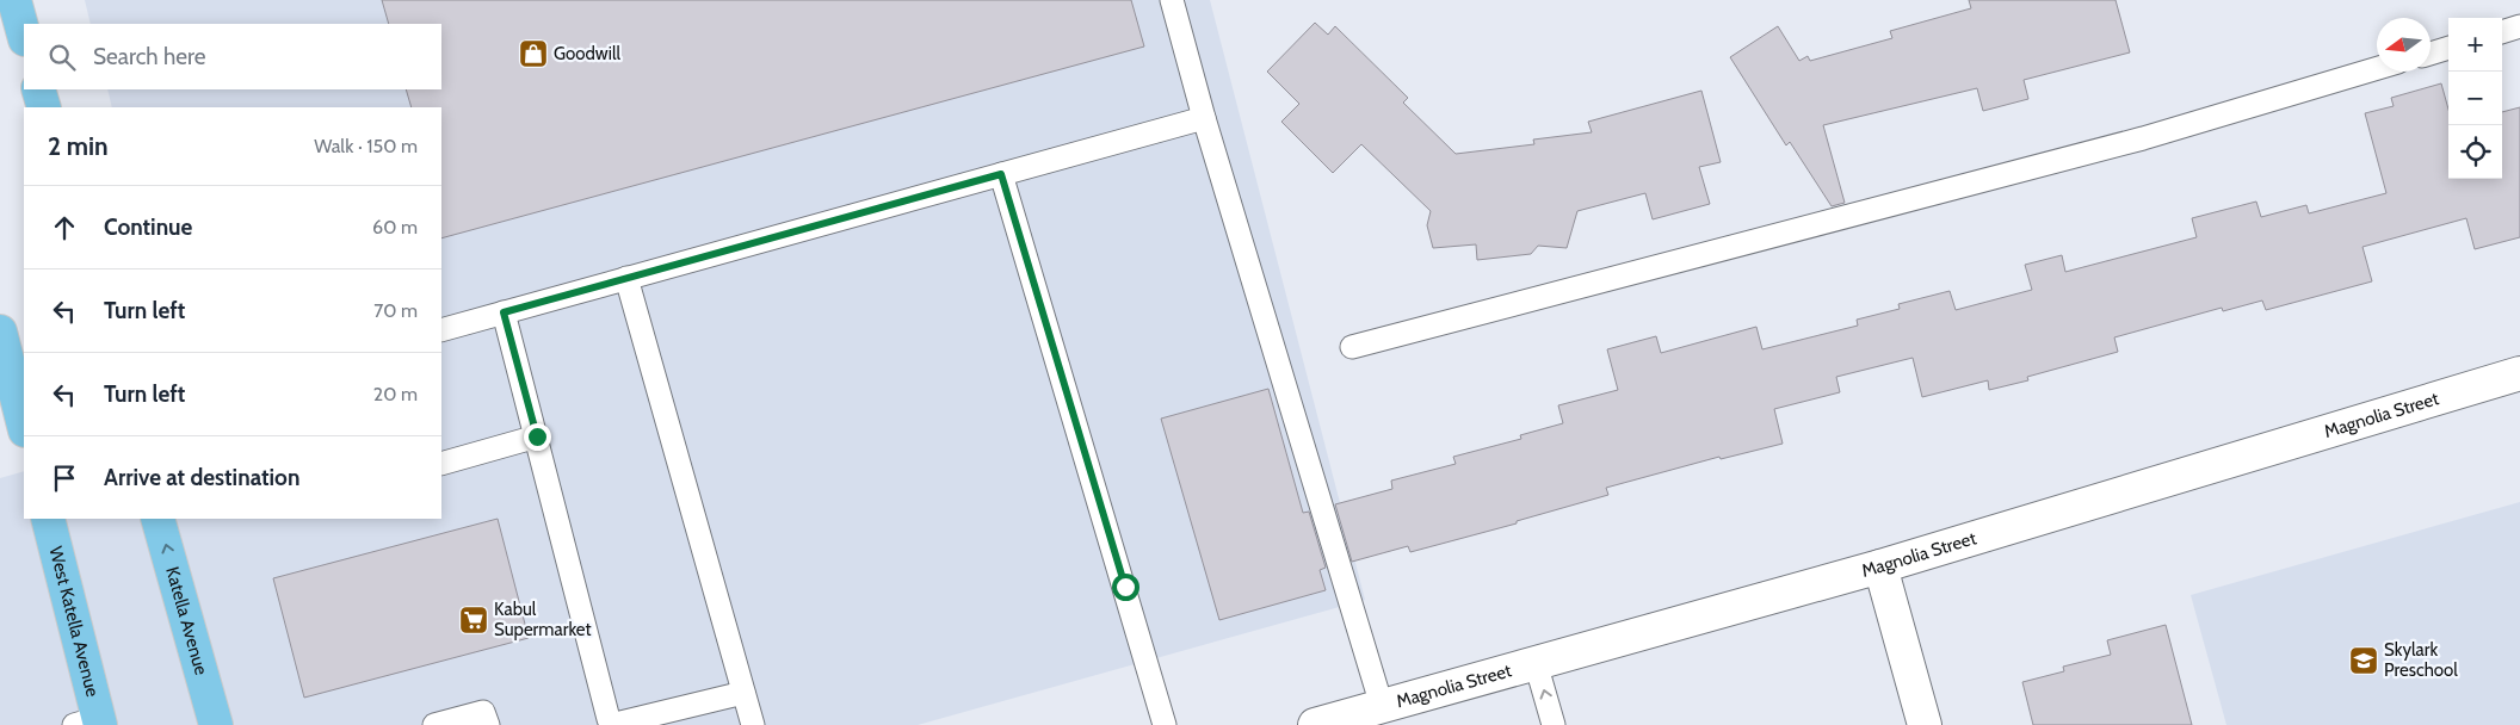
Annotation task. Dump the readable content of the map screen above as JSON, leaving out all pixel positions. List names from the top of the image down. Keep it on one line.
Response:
{"streets":{"main road":["Magnolia Street","West Katella Avenue","Katella Avenue"]},"one_way":["Katella Avenue"],"places":{"shop":["Goodwill"],"supermarket":["Kabul Supermarket"],"school or university":["Skylark Preschool"]},"north":"left","page":{"map_buttons":["+","−"],"search":"Search here","heading":["2 min","Walk · 150 m"],"list":[["Continue","60 m"],["Turn left","70 m"],["Turn left","20 m"],"Arrive at destination"]}}
